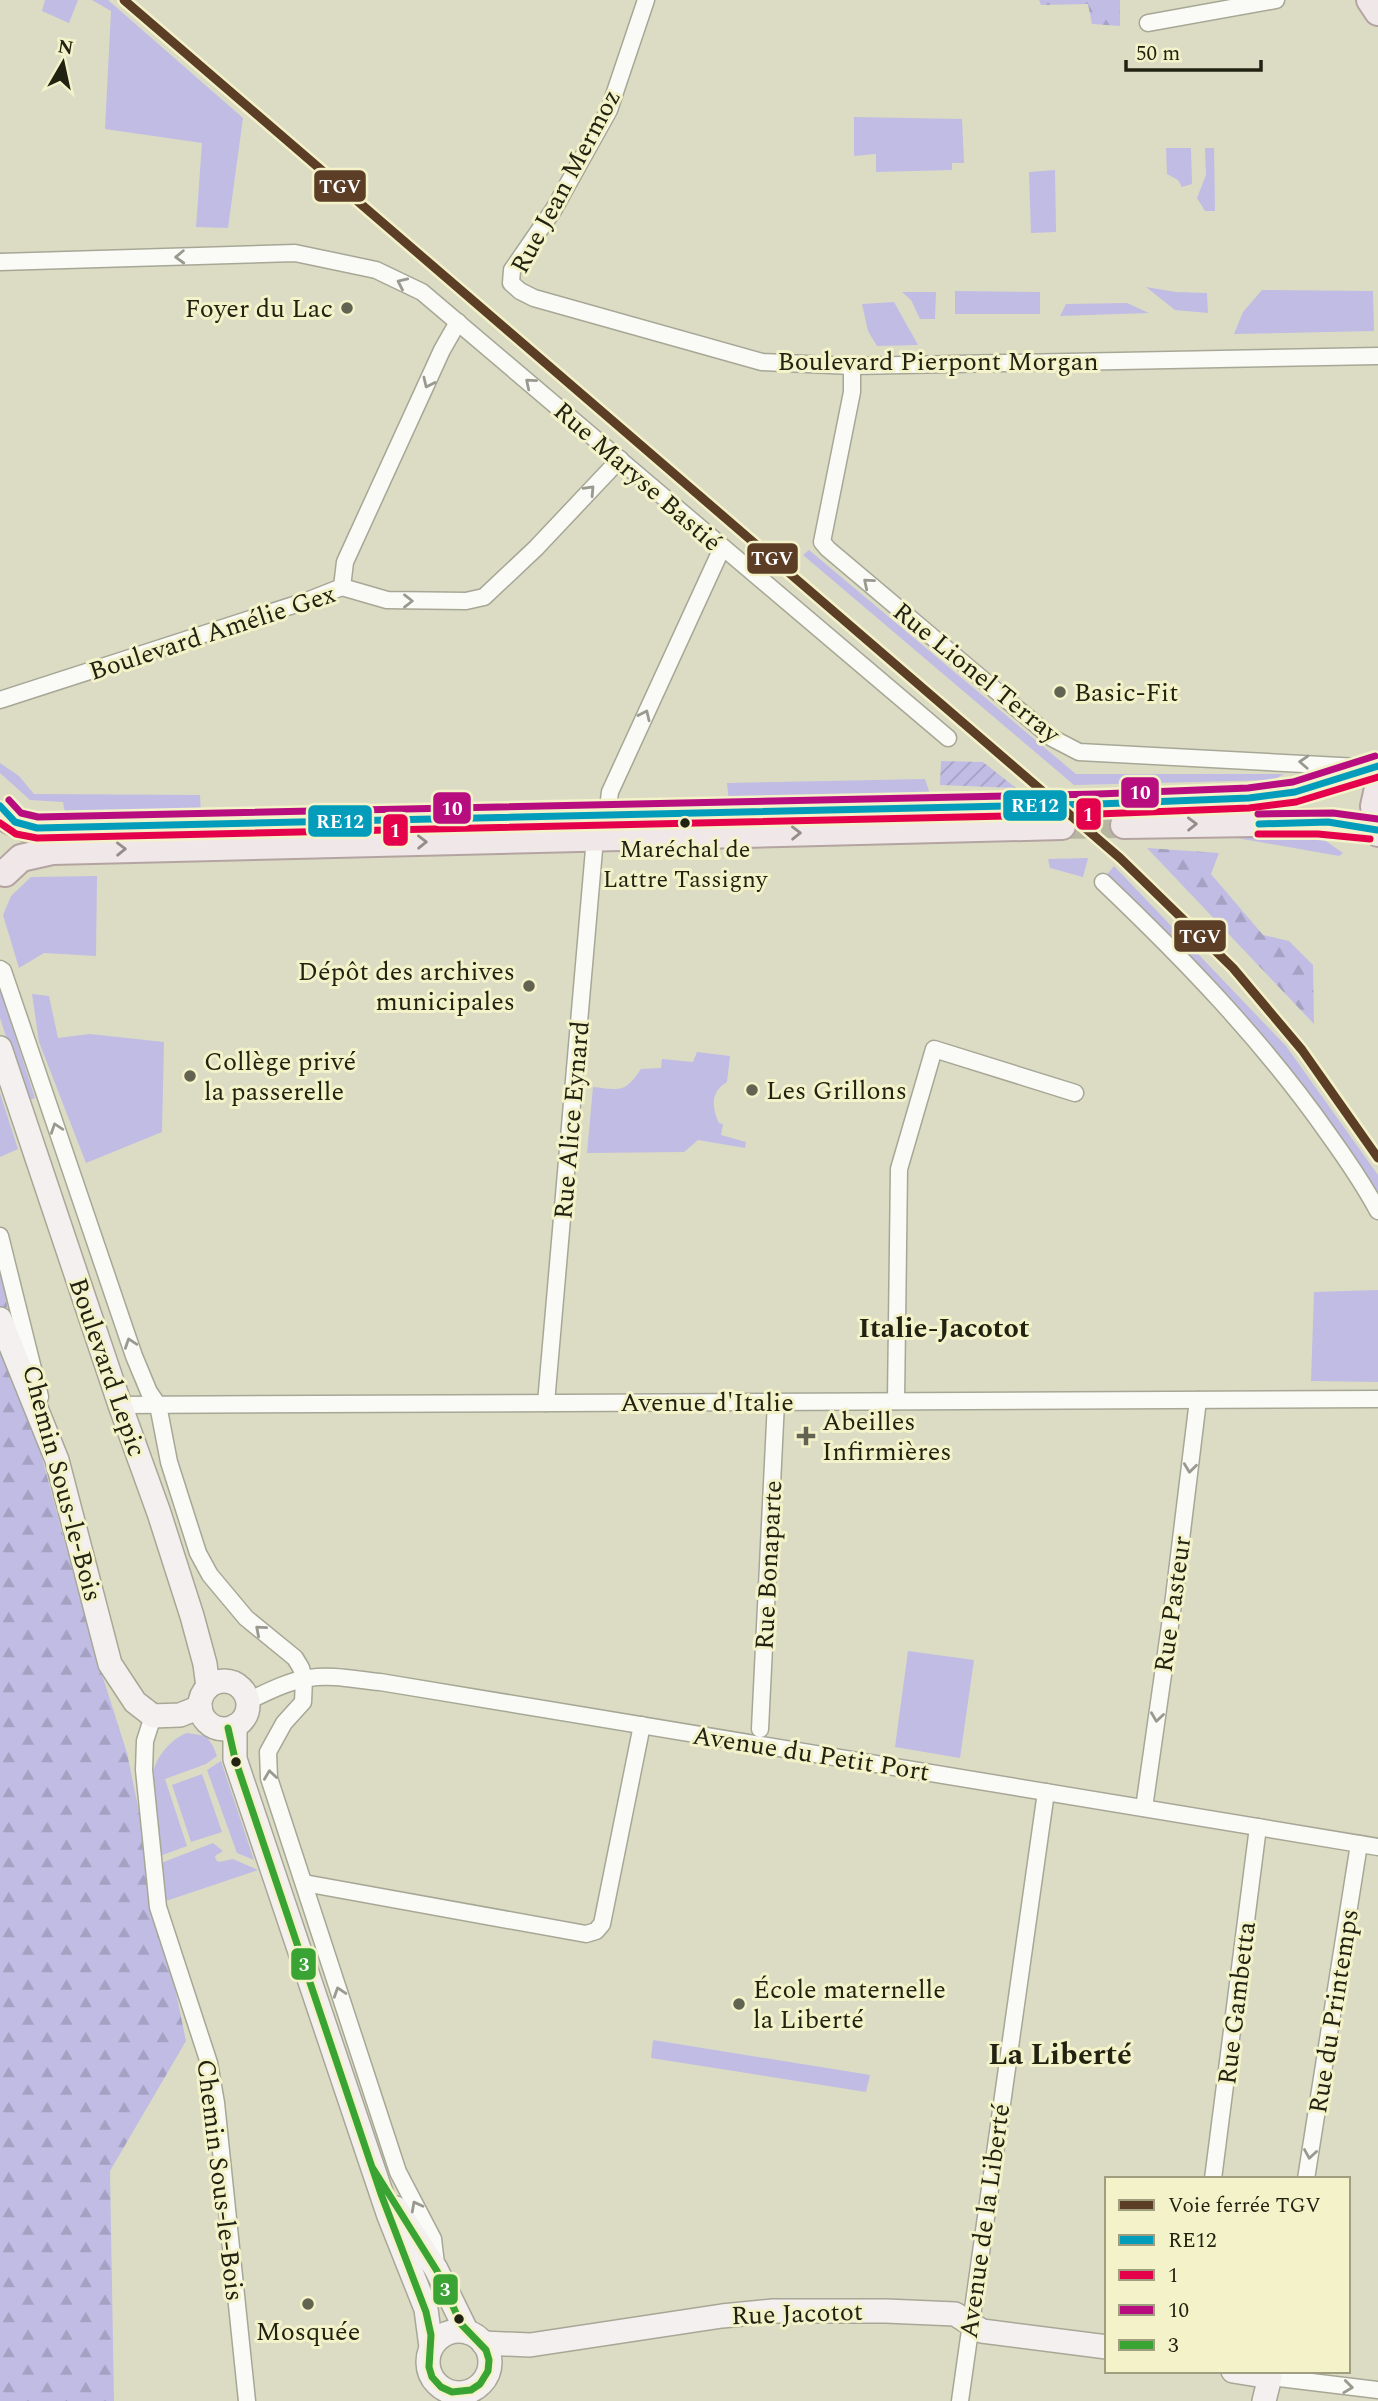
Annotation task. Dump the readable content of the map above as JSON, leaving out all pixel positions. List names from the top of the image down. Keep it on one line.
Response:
{"streets":{"main road":["Boulevard Lepic","Chemin Sous-le-Bois","Rue Jacotot"],"street":["Rue Jean Mermoz","Boulevard Pierpont Morgan","Rue Maryse Bastié","Boulevard Amélie Gex","Rue Lionel Terray","Rue Alice Eynard","Avenue d'Italie","Rue Bonaparte","Rue Pasteur","Avenue du Petit Port","Rue Gambetta","Rue du Printemps","Avenue de la Liberté"]},"crossings":[["Rue Jean Mermoz","Boulevard Pierpont Morgan"],["Boulevard Pierpont Morgan","Rue Lionel Terray"],["Rue Maryse Bastié","Boulevard Amélie Gex"],["Rue Maryse Bastié","Rue Alice Eynard"],["Rue Alice Eynard","Avenue d'Italie"],["Boulevard Lepic","Avenue d'Italie"],["Boulevard Lepic","Chemin Sous-le-Bois"],["Boulevard Lepic","Avenue du Petit Port"],["Avenue d'Italie","Rue Bonaparte"],["Avenue d'Italie","Rue Pasteur"],["Rue Pasteur","Avenue du Petit Port"],["Avenue du Petit Port","Rue Gambetta"],["Avenue du Petit Port","Rue du Printemps"],["Avenue du Petit Port","Avenue de la Liberté"],["Avenue de la Liberté","Rue Jacotot"]],"one_way":["Boulevard Amélie Gex","Rue Lionel Terray","Boulevard Lepic","Rue Pasteur","Rue du Printemps"],"districts":["Italie-Jacotot","La Liberté"],"places":{"other":["Foyer du Lac","Basic-Fit","Maréchal de Lattre Tassigny","Dépôt des archives municipales","Collège privé la passerelle","Les Grillons","École maternelle la Liberté","Mosquée"],"health":["Abeilles Infirmières"]},"lines":["rail line TGV","transit line 10","transit line RE12","transit line 1","transit line 3"],"legend":["Voie ferrée TGV","RE12","1","10","3"],"scale_bar":"50 m","north":"top"}
